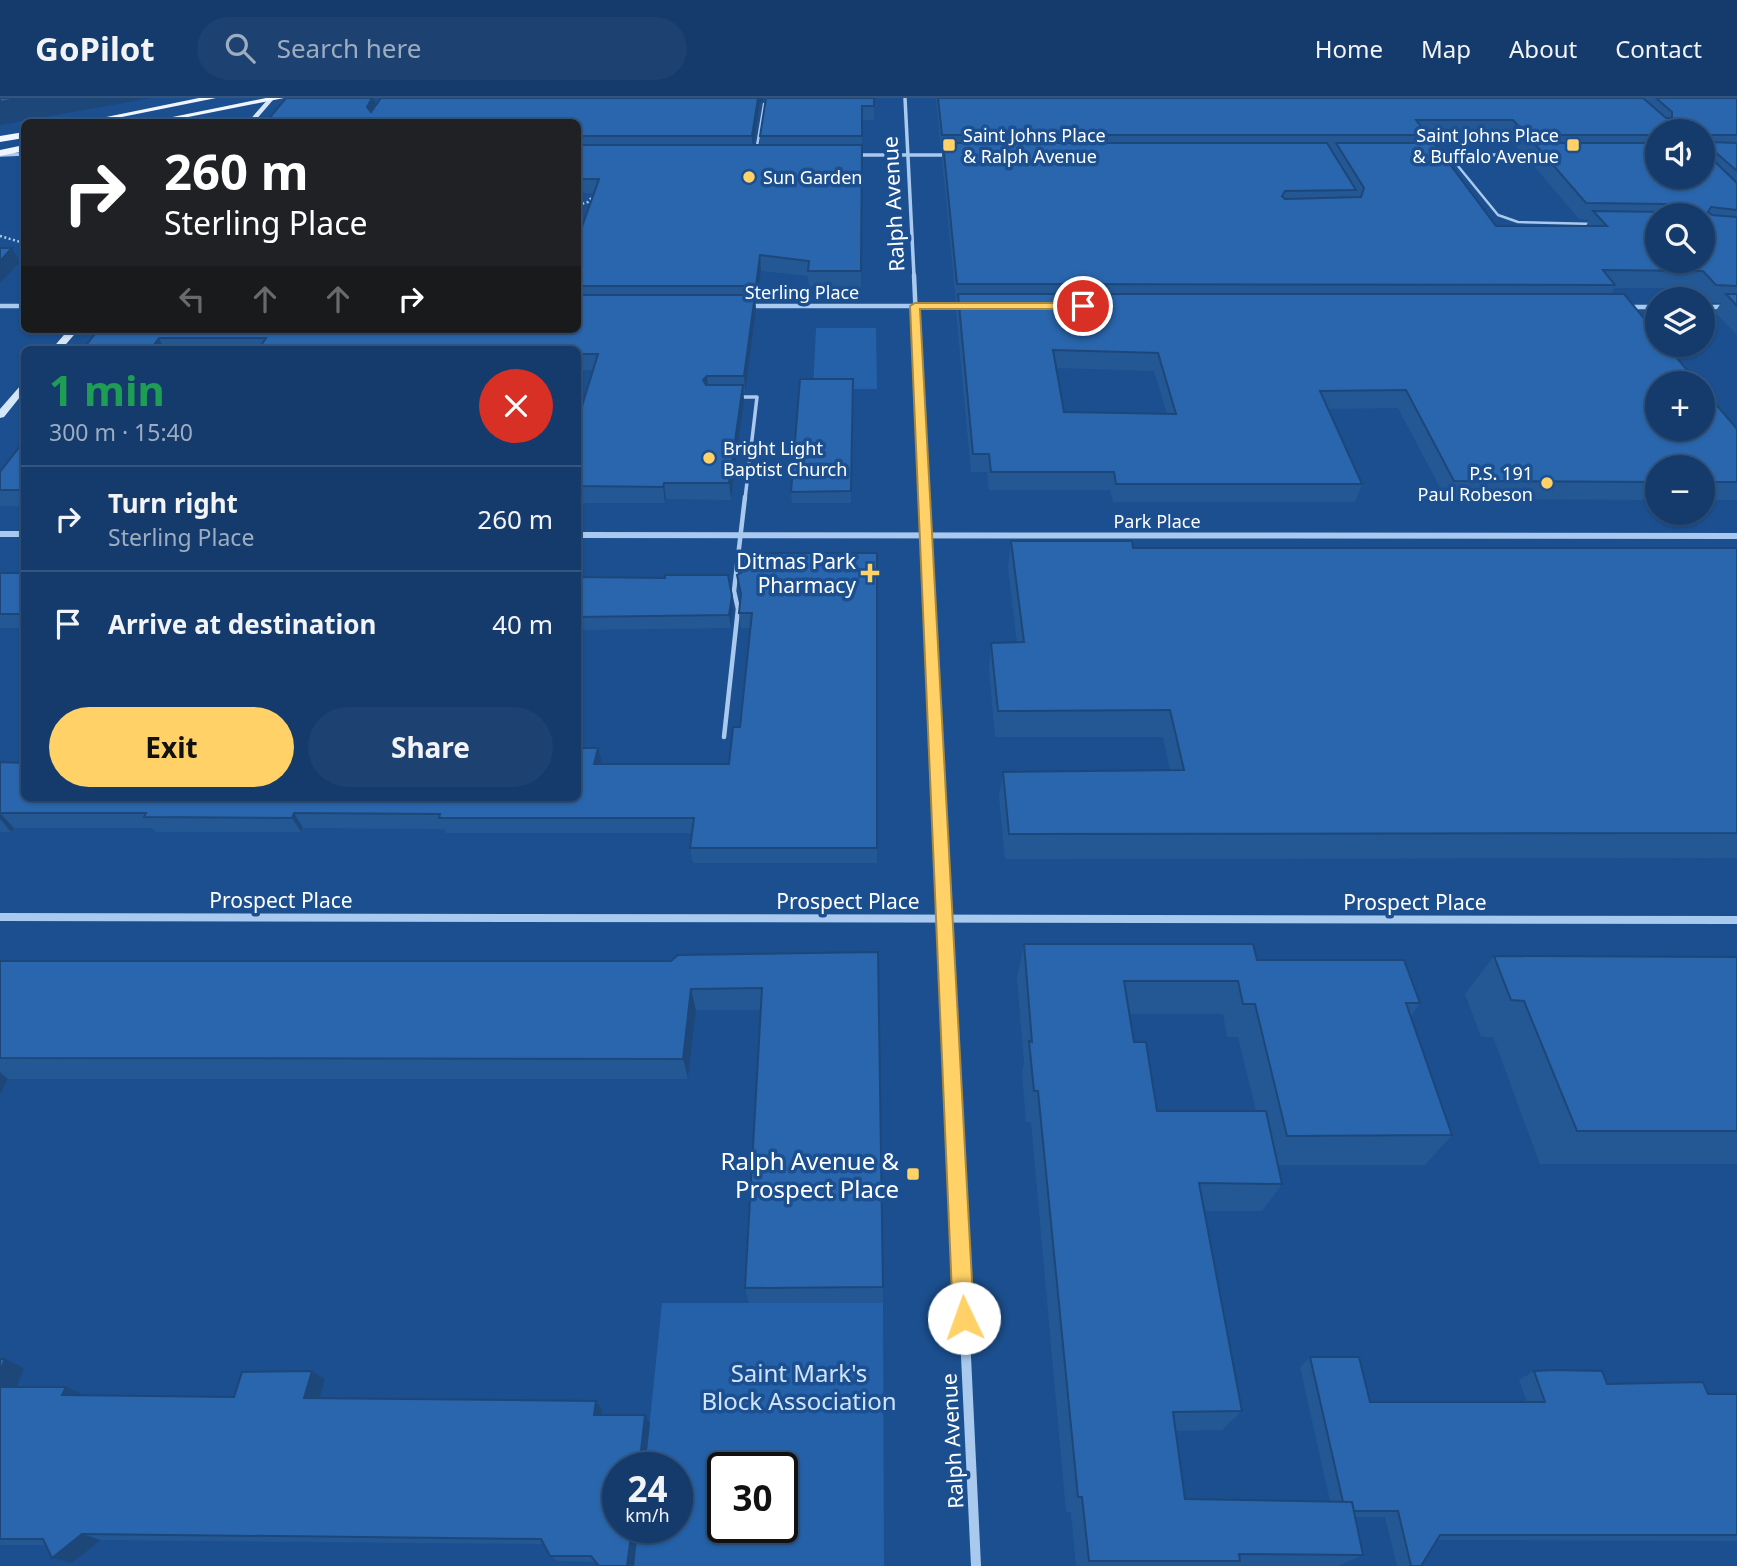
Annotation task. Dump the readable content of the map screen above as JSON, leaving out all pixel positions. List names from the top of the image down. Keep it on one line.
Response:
{"streets":{"street":["Ralph Avenue","Sterling Place","Park Place","Prospect Place"]},"crossings":[["Ralph Avenue","Sterling Place"],["Ralph Avenue","Park Place"],["Ralph Avenue","Prospect Place"]],"parks":["Saint Mark's Block Association"],"places":{"transit":["Saint Johns Place & Ralph Avenue","Saint Johns Place & Buffalo Avenue","Ralph Avenue & Prospect Place"],"other":["Sun Garden","Bright Light Baptist Church","P.S. 191 Paul Robeson"],"health":["Ditmas Park Pharmacy"]},"page":{"header":"GoPilot","search":"Search here","nav":["Home","Map","About","Contact"],"map_buttons":["+","−"],"turn":["260 m","Sterling Place"],"heading":["1 min","300 m · 15:40"],"list":[{"name":"Turn right","note":"Sterling Place","value":"260 m"},{"name":"Arrive at destination","value":"40 m"}],"buttons":["Exit","Share"],"speed":"24 km/h","limit":"30"}}
